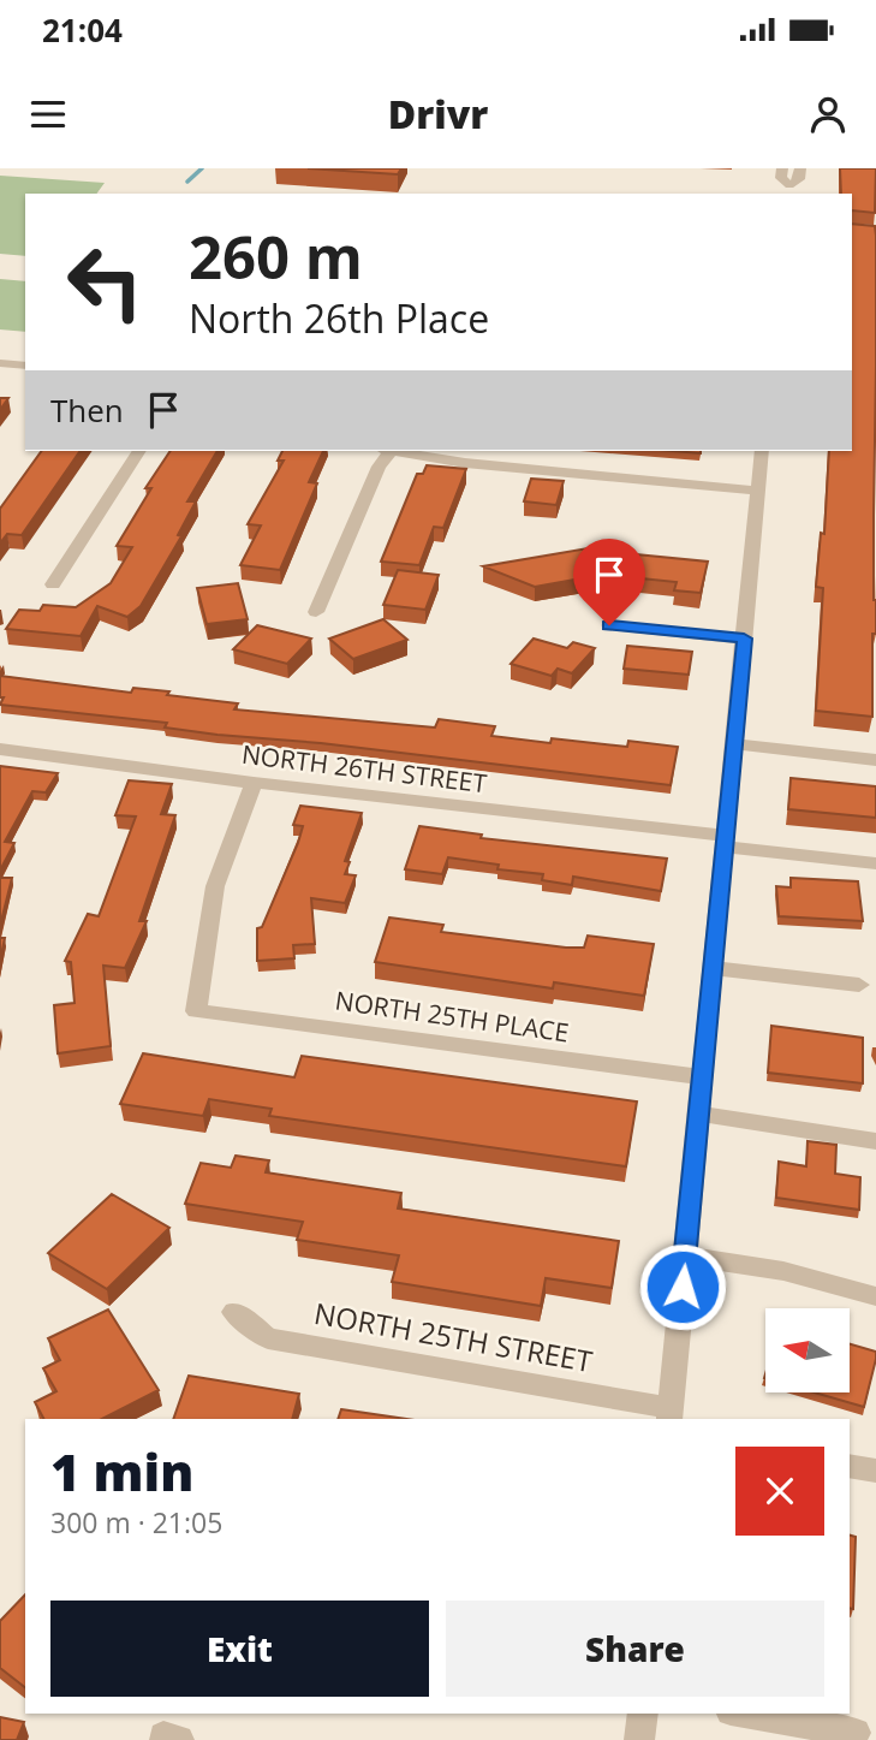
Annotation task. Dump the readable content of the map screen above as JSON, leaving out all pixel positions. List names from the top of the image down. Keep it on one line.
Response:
{"streets":{"street":["NORTH 26TH STREET","NORTH 25TH PLACE","NORTH 25TH STREET"]},"crossings":[["NORTH 26TH STREET","NORTH 25TH PLACE"]],"north":"left","page":{"status":"21:04","header":"Drivr","turn":["260 m","North 26th Place"],"then":"Then","heading":["1 min","300 m · 21:05"],"buttons":["Exit","Share"]}}
